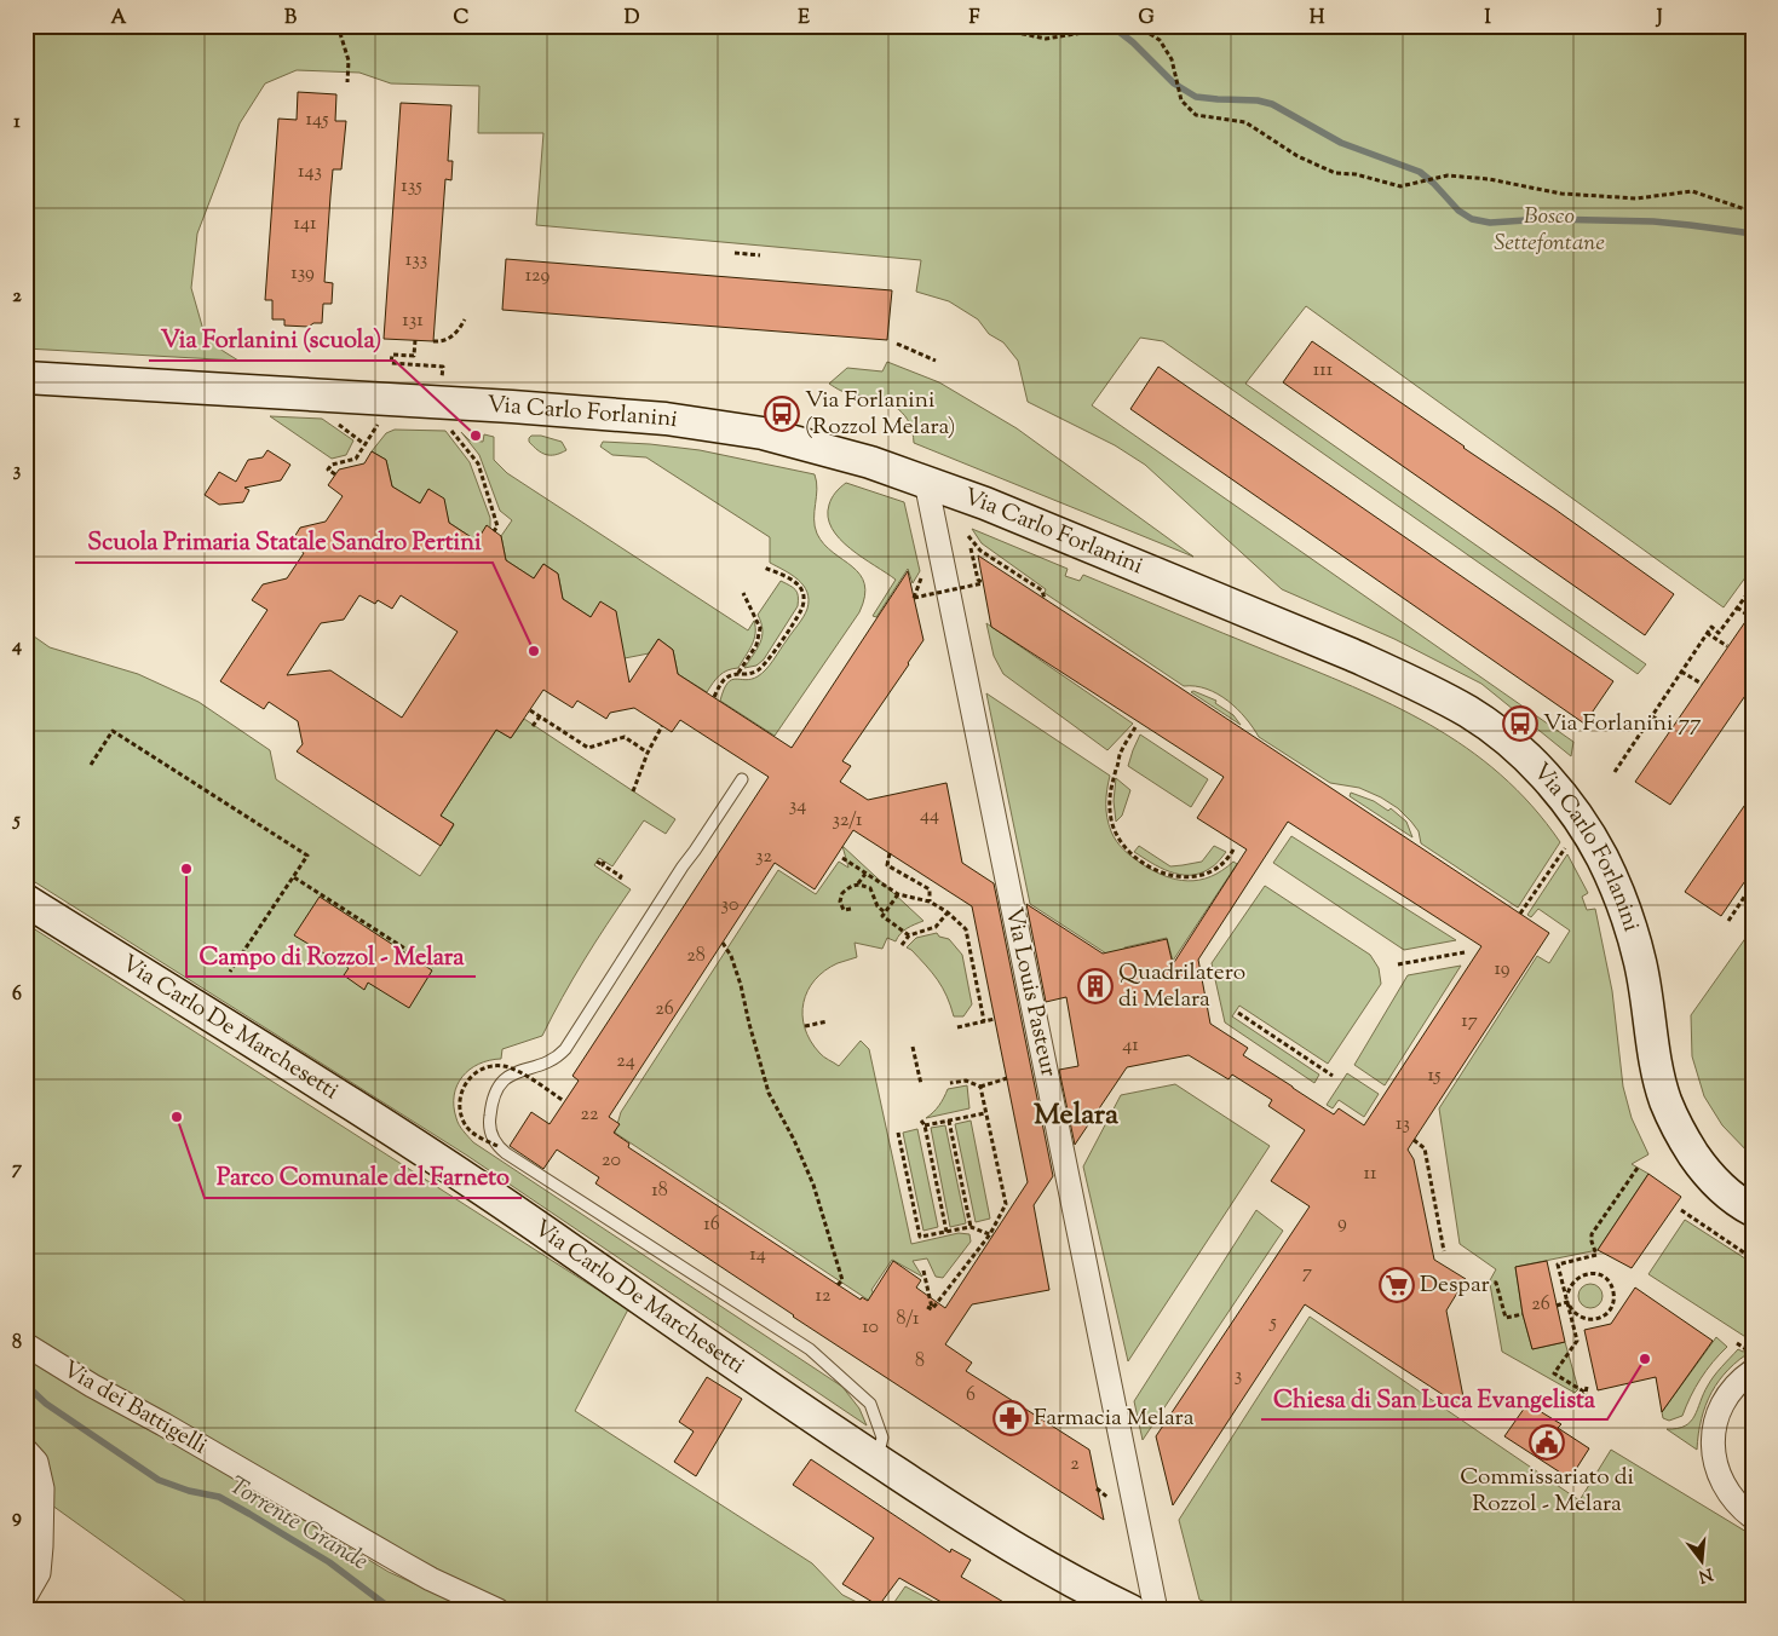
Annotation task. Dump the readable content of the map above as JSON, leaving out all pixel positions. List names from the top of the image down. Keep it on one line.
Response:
{"streets":{"main road":["Via Carlo Forlanini","Via Carlo De Marchesetti"],"street":["Via Louis Pasteur","Via dei Battigelli"]},"crossings":[["Via Carlo Forlanini","Via Louis Pasteur"]],"districts":["Melara"],"water":["Torrente Grande"],"parks":["Bosco Settefontane"],"places":{"bus stop":["Via Forlanini (Rozzol Melara)","Via Forlanini 77"],"other":["Via Forlanini (scuola)","Scuola Primaria Statale Sandro Pertini","Campo di Rozzol - Melara","Parco Comunale del Farneto","Chiesa di San Luca Evangelista"],"building":["Quadrilatero di Melara"],"supermarket":["Despar"],"pharmacy":["Farmacia Melara"],"public building":["Commissariato di Rozzol - Melara"]},"house_numbers":["145","143","135","141","133","139","129","131","111","34","44","32/1","32","30","28","19","26","17","41","24","15","22","13","20","11","18","9","16","14","7","12","26","8/1","5","10","8","3","6","2"],"north":"bottom","grid":{"columns":["A","B","C","D","E","F","G","H","I","J"],"rows":["1","2","3","4","5","6","7","8","9"]}}
